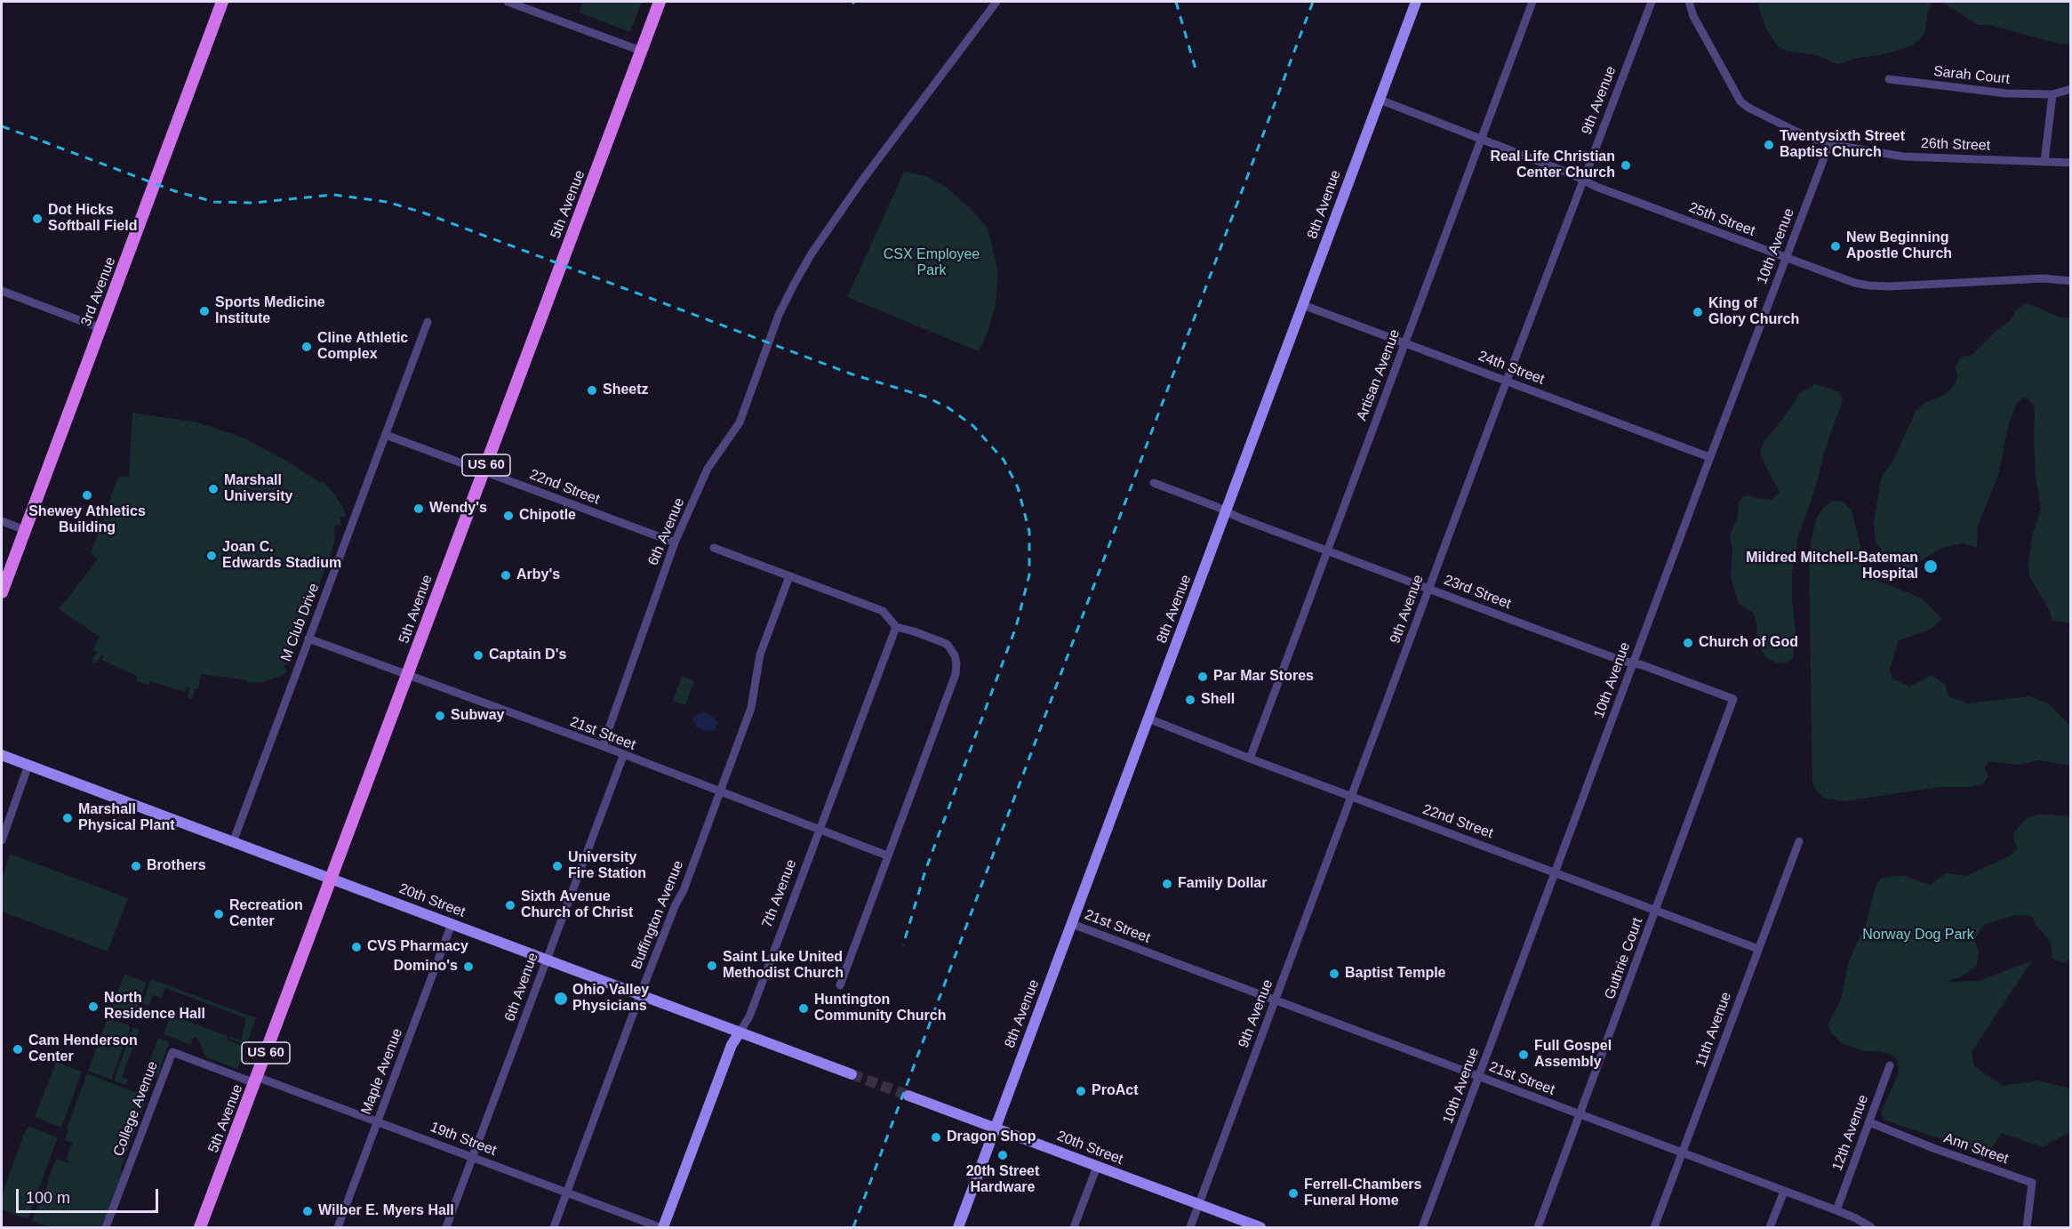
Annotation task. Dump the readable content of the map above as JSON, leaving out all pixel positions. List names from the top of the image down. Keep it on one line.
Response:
{"streets":{"main road":["5th Avenue","8th Avenue","3rd Avenue","US 60","7th Avenue","20th Street"],"street":["Sarah Court","9th Avenue","26th Street","25th Street","10th Avenue","24th Street","Artisan Avenue","22nd Street","6th Avenue","23rd Street","M Club Drive","21st Street","Buffington Avenue","Guthrie Court","11th Avenue","Maple Avenue","College Avenue","12th Avenue","19th Street","Ann Street"]},"crossings":[["9th Avenue","25th Street"],["9th Avenue","24th Street"],["9th Avenue","22nd Street"],["9th Avenue","23rd Street"],["9th Avenue","21st Street"],["9th Avenue","20th Street"],["26th Street","10th Avenue"],["5th Avenue","22nd Street"],["5th Avenue","21st Street"],["5th Avenue","20th Street"],["5th Avenue","College Avenue"],["5th Avenue","19th Street"],["8th Avenue","25th Street"],["8th Avenue","24th Street"],["8th Avenue","22nd Street"],["8th Avenue","23rd Street"],["8th Avenue","21st Street"],["8th Avenue","20th Street"],["25th Street","10th Avenue"],["25th Street","Artisan Avenue"],["10th Avenue","24th Street"],["10th Avenue","22nd Street"],["10th Avenue","23rd Street"],["10th Avenue","21st Street"],["24th Street","Artisan Avenue"],["Artisan Avenue","22nd Street"],["Artisan Avenue","23rd Street"],["22nd Street","6th Avenue"],["22nd Street","M Club Drive"],["22nd Street","Guthrie Court"],["22nd Street","11th Avenue"],["6th Avenue","21st Street"],["6th Avenue","20th Street"],["6th Avenue","19th Street"],["23rd Street","Guthrie Court"],["M Club Drive","21st Street"],["M Club Drive","20th Street"],["21st Street","7th Avenue"],["21st Street","Buffington Avenue"],["21st Street","Guthrie Court"],["21st Street","11th Avenue"],["21st Street","12th Avenue"],["7th Avenue","20th Street"],["7th Avenue","19th Street"],["20th Street","Buffington Avenue"],["20th Street","Maple Avenue"],["Buffington Avenue","19th Street"],["Maple Avenue","19th Street"],["College Avenue","19th Street"],["12th Avenue","Ann Street"]],"parks":["CSX Employee Park","Norway Dog Park"],"places":["Twentysixth Street Baptist Church","Real Life Christian Center Church","Dot Hicks Softball Field","New Beginning Apostle Church","Sports Medicine Institute","King of Glory Church","Cline Athletic Complex","Sheetz","Marshall University","Shewey Athletics Building","Wendy's","Chipotle","Joan C. Edwards Stadium","Mildred Mitchell-Bateman Hospital","Arby's","Church of God","Captain D's","Par Mar Stores","Shell","Subway","Marshall Physical Plant","Brothers","University Fire Station","Family Dollar","Sixth Avenue Church of Christ","Recreation Center","CVS Pharmacy","Saint Luke United Methodist Church","Domino's","Baptist Temple","Ohio Valley Physicians","North Residence Hall","Huntington Community Church","Cam Henderson Center","Full Gospel Assembly","ProAct","Dragon Shop","20th Street Hardware","Ferrell-Chambers Funeral Home","Wilber E. Myers Hall"],"scale_bar":"100 m"}
